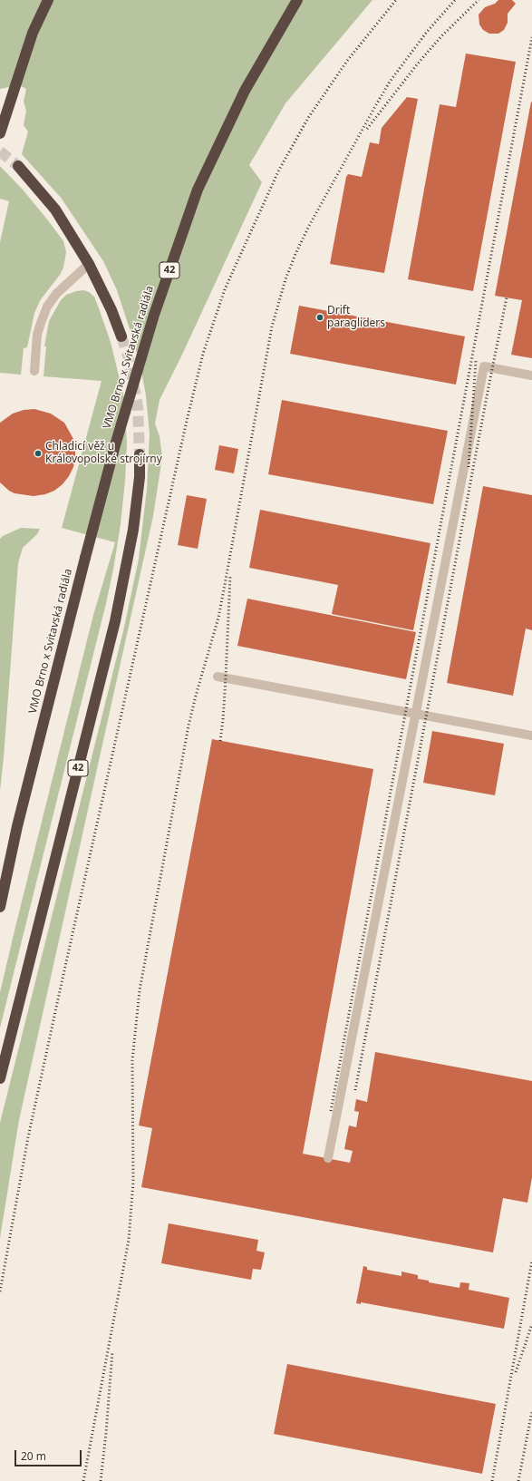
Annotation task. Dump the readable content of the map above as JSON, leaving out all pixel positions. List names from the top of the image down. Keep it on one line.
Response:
{"streets":{"highway":["42","VMO Brno x Svitavská radiála"]},"places":["Drift paragliders","Chladicí věž u Královopolské strojírny"],"scale_bar":"20 m"}
